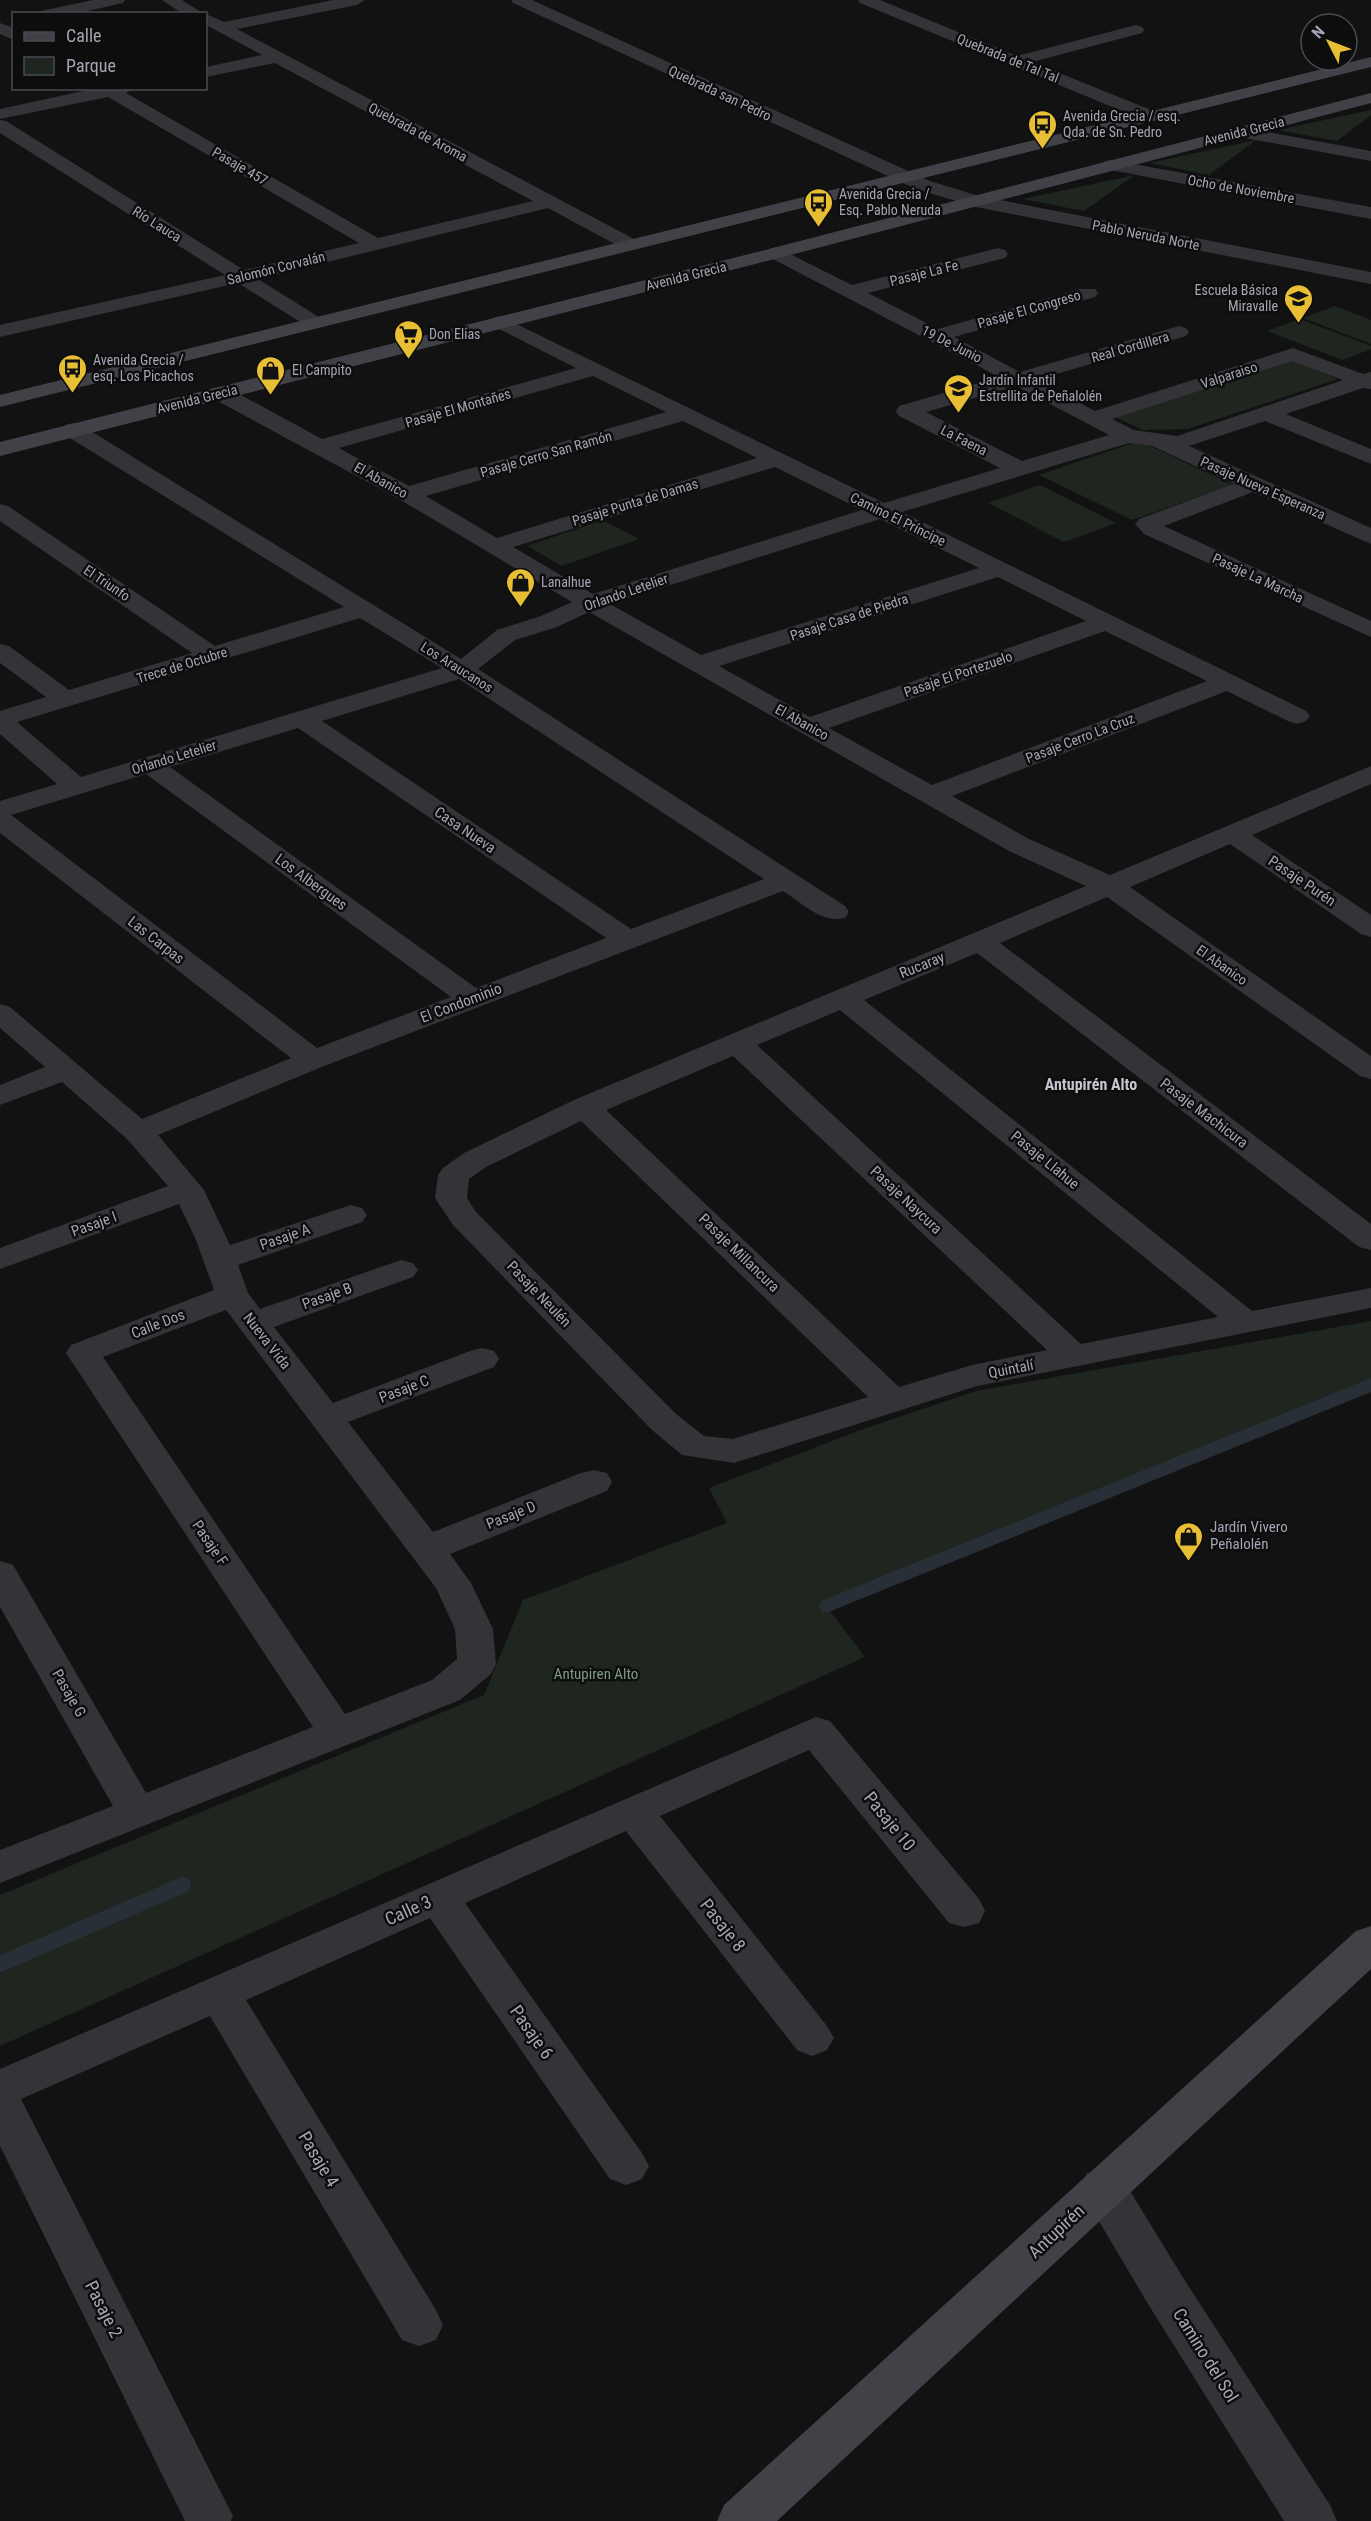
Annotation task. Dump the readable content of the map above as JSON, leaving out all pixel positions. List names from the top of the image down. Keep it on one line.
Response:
{"streets":{"main road":["Avenida Grecia","Antupirén"],"street":["Quebrada de Tal Tal","Quebrada san Pedro","Quebrada de Aroma","Pasaje 457","Ocho de Noviembre","Río Lauca","Pablo Neruda Norte","Salomón Corvalán","Pasaje La Fe","Pasaje El Congreso","19 De Junio","Real Cordillera","Valparaiso","Pasaje El Montañes","La Faena","Pasaje Cerro San Ramón","El Abanico","Pasaje Nueva Esperanza","Pasaje Punta de Damas","Camino El Príncipe","Pasaje La Marcha","El Triunfo","Orlando Letelier","Pasaje Casa de Piedra","Trece de Octubre","Los Araucanos","Pasaje El Portezuelo","Pasaje Cerro La Cruz","Casa Nueva","Pasaje Purén","Los Albergues","Las Carpas","Rucaray","El Condominio","Pasaje Machicura","Pasaje Llahue","Pasaje Naycura","Pasaje I","Pasaje A","Pasaje Millancura","Pasaje Neulén","Pasaje B","Calle Dos","Nueva Vida","Quintalí","Pasaje C","Pasaje D","Pasaje F","Pasaje G","Pasaje 10","Calle 3","Pasaje 8","Pasaje 6","Pasaje 4","Pasaje 2","Camino del Sol"]},"crossings":[["Quebrada san Pedro","Pablo Neruda Norte"],["Avenida Grecia","Ocho de Noviembre"],["Avenida Grecia","Pablo Neruda Norte"],["Avenida Grecia","19 De Junio"],["Avenida Grecia","El Abanico"],["Avenida Grecia","Camino El Príncipe"],["Avenida Grecia","Los Araucanos"],["Quebrada de Aroma","Salomón Corvalán"],["Pasaje 457","Salomón Corvalán"],["Río Lauca","Salomón Corvalán"],["Pasaje La Fe","19 De Junio"],["Pasaje El Congreso","19 De Junio"],["19 De Junio","Real Cordillera"],["19 De Junio","Valparaiso"],["19 De Junio","Orlando Letelier"],["Real Cordillera","La Faena"],["Valparaiso","Orlando Letelier"],["Pasaje El Montañes","El Abanico"],["Pasaje El Montañes","Camino El Príncipe"],["La Faena","Orlando Letelier"],["Pasaje Cerro San Ramón","El Abanico"],["Pasaje Cerro San Ramón","Camino El Príncipe"],["El Abanico","Pasaje Punta de Damas"],["El Abanico","Orlando Letelier"],["El Abanico","Pasaje Casa de Piedra"],["El Abanico","Pasaje El Portezuelo"],["El Abanico","Pasaje Cerro La Cruz"],["El Abanico","Rucaray"],["Pasaje Nueva Esperanza","Pasaje La Marcha"],["Pasaje Nueva Esperanza","Orlando Letelier"],["Pasaje Punta de Damas","Camino El Príncipe"],["Camino El Príncipe","Orlando Letelier"],["Camino El Príncipe","Pasaje Casa de Piedra"],["Camino El Príncipe","Pasaje El Portezuelo"],["Camino El Príncipe","Pasaje Cerro La Cruz"],["El Triunfo","Trece de Octubre"],["Orlando Letelier","Los Araucanos"],["Orlando Letelier","Casa Nueva"],["Orlando Letelier","Los Albergues"],["Trece de Octubre","Los Araucanos"],["Los Araucanos","El Condominio"],["Casa Nueva","El Condominio"],["Pasaje Purén","Rucaray"],["Los Albergues","El Condominio"],["Las Carpas","El Condominio"],["Rucaray","Pasaje Machicura"],["Rucaray","Pasaje Llahue"],["Rucaray","Pasaje Naycura"],["Rucaray","Pasaje Millancura"],["Rucaray","Pasaje Neulén"],["El Condominio","Nueva Vida"],["Pasaje Llahue","Quintalí"],["Pasaje Naycura","Quintalí"],["Pasaje I","Nueva Vida"],["Pasaje A","Nueva Vida"],["Pasaje Millancura","Quintalí"],["Pasaje Neulén","Quintalí"],["Pasaje B","Nueva Vida"],["Calle Dos","Nueva Vida"],["Calle Dos","Pasaje F"],["Nueva Vida","Pasaje C"],["Nueva Vida","Pasaje D"],["Nueva Vida","Pasaje F"],["Pasaje 10","Calle 3"],["Calle 3","Pasaje 8"],["Calle 3","Pasaje 6"],["Calle 3","Pasaje 4"],["Antupirén","Camino del Sol"]],"districts":["Antupirén Alto"],"parks":["Antupiren Alto"],"places":{"bus stop":["Avenida Grecia / esq. Qda. de Sn. Pedro","Avenida Grecia / Esq. Pablo Neruda","Avenida Grecia / esq. Los Picachos"],"school or university":["Escuela Básica Miravalle","Jardín Infantil Estrellita de Peñalolén"],"supermarket":["Don Elias"],"shop":["El Campito","Lanalhue","Jardín Vivero Peñalolén"]},"legend":["Calle","Parque"],"north":"top left"}
